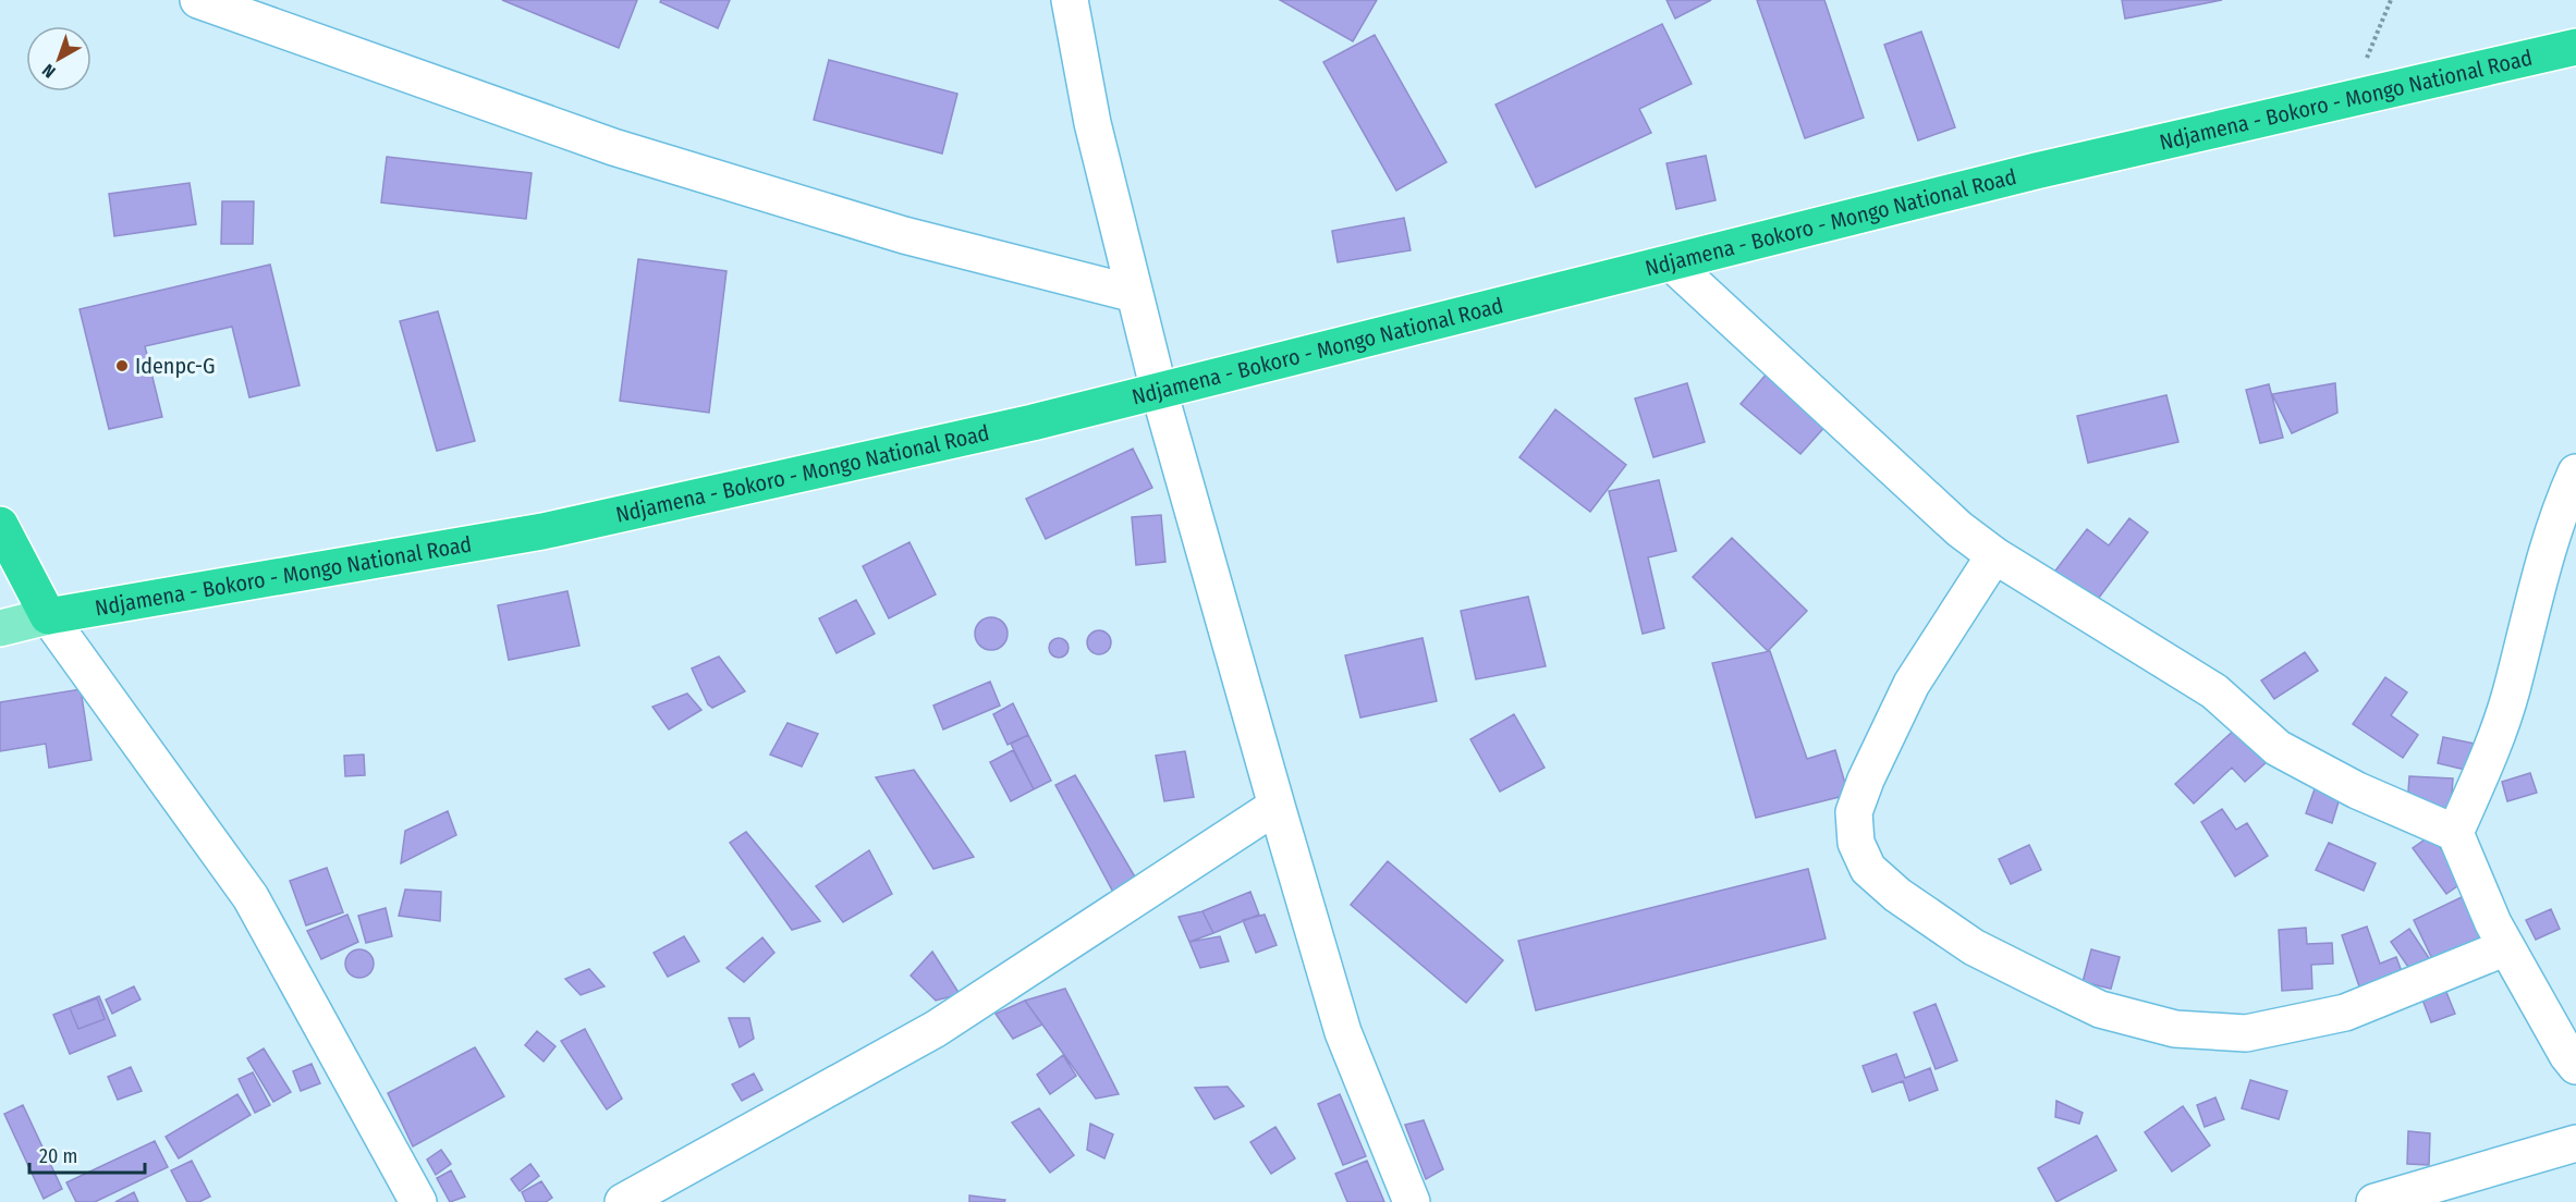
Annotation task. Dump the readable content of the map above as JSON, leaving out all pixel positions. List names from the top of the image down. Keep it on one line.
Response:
{"streets":{"highway":["Ndjamena - Bokoro - Mongo National Road"]},"places":["Idenpc-G"],"scale_bar":"20 m","north":"bottom left"}
